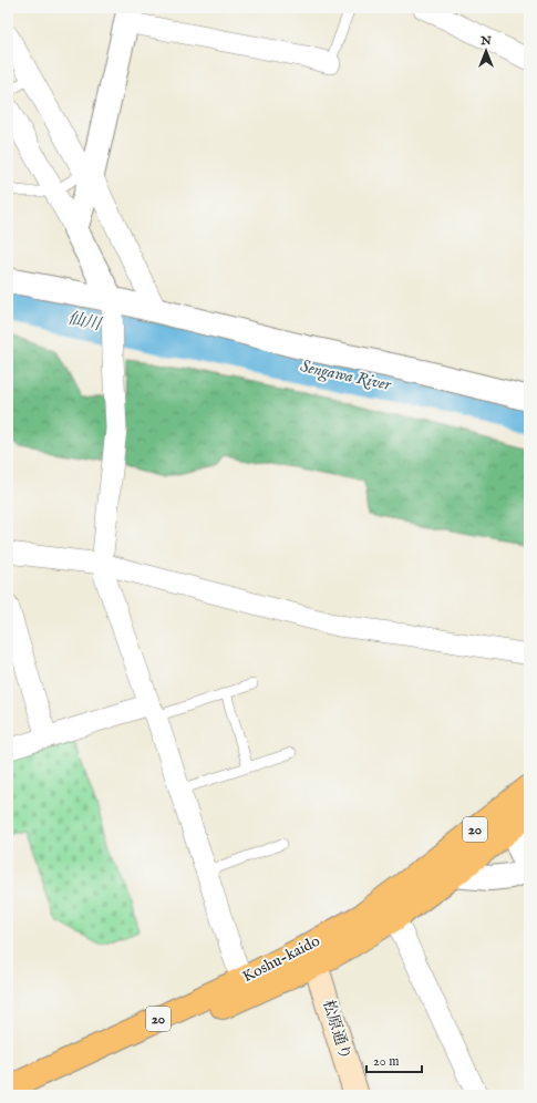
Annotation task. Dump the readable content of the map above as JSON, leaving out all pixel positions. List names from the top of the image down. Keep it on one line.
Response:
{"streets":{"highway":["20","Koshu-kaido"],"main road":["松原通り"]},"crossings":[["Koshu-kaido","松原通り"]],"water":["仙川","Sengawa River"],"scale_bar":"20 m","north":"top"}
